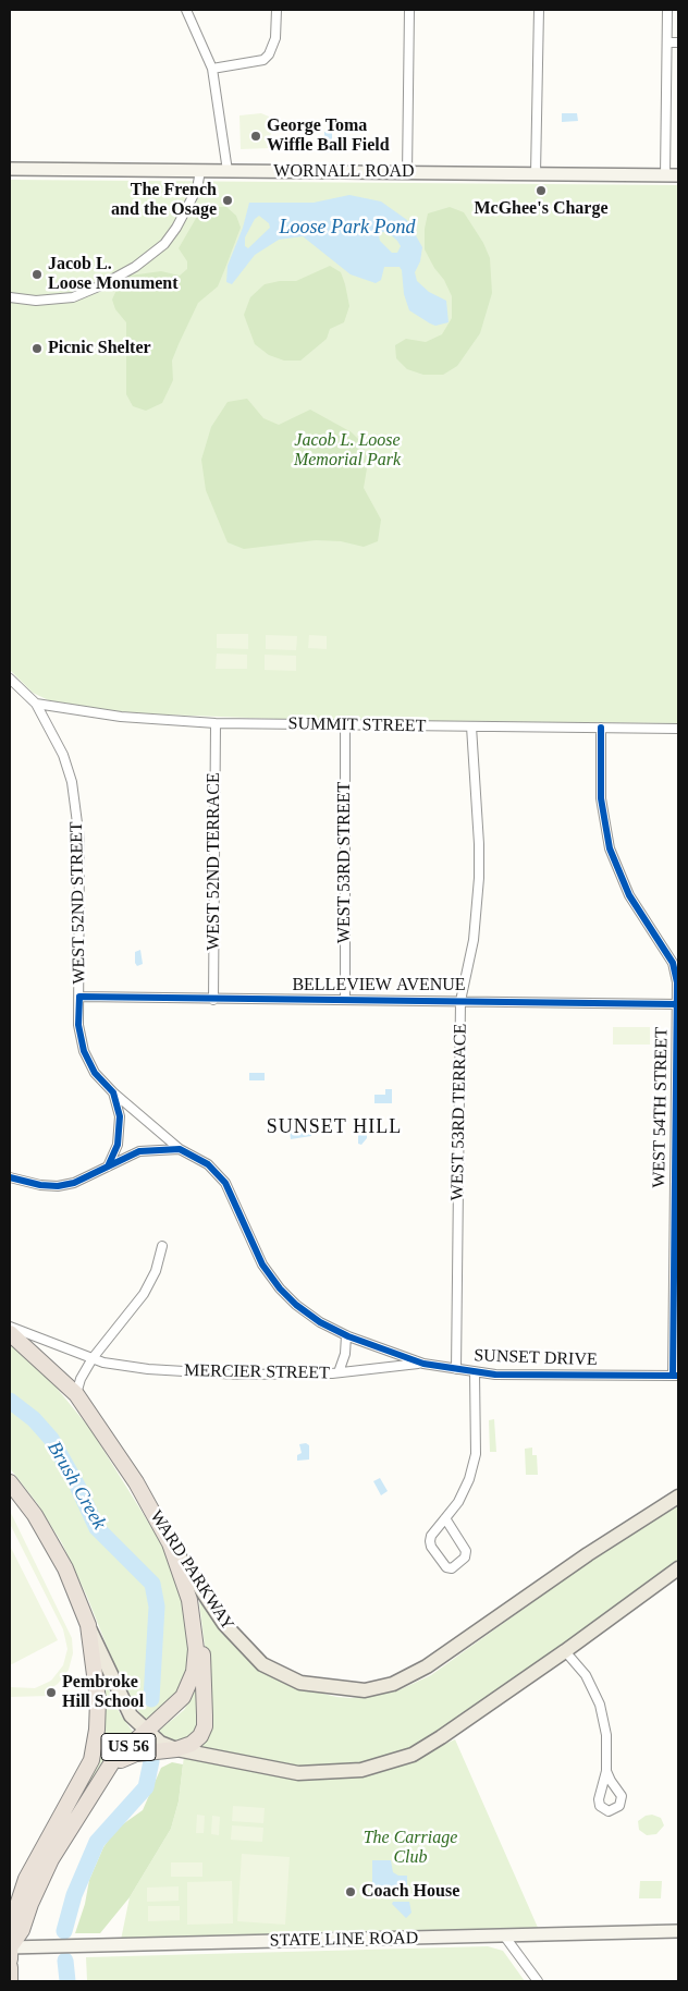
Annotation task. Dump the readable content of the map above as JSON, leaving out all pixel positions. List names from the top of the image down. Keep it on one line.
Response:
{"streets":{"highway":["WARD PARKWAY","US 56"],"main road":["WORNALL ROAD","STATE LINE ROAD"],"street":["SUMMIT STREET","WEST 52ND TERRACE","WEST 53RD STREET","WEST 52ND STREET","BELLEVIEW AVENUE","WEST 54TH STREET","WEST 53RD TERRACE","SUNSET DRIVE","MERCIER STREET"]},"crossings":[["SUMMIT STREET","WEST 52ND TERRACE"],["SUMMIT STREET","WEST 53RD STREET"],["SUMMIT STREET","WEST 52ND STREET"],["SUMMIT STREET","WEST 54TH STREET"],["SUMMIT STREET","WEST 53RD TERRACE"],["WEST 52ND TERRACE","BELLEVIEW AVENUE"],["WEST 53RD STREET","BELLEVIEW AVENUE"],["WEST 52ND STREET","BELLEVIEW AVENUE"],["WEST 52ND STREET","SUNSET DRIVE"],["BELLEVIEW AVENUE","WEST 54TH STREET"],["BELLEVIEW AVENUE","WEST 53RD TERRACE"],["WEST 54TH STREET","SUNSET DRIVE"],["WEST 53RD TERRACE","SUNSET DRIVE"],["SUNSET DRIVE","MERCIER STREET"],["WARD PARKWAY","US 56"],["US 56","STATE LINE ROAD"]],"districts":["SUNSET HILL"],"water":["Loose Park Pond","Brush Creek"],"parks":["Jacob L. Loose Memorial Park","The Carriage Club"],"places":["George Toma Wiffle Ball Field","McGhee's Charge","The French and the Osage","Jacob L. Loose Monument","Picnic Shelter","Pembroke Hill School","Coach House"]}
